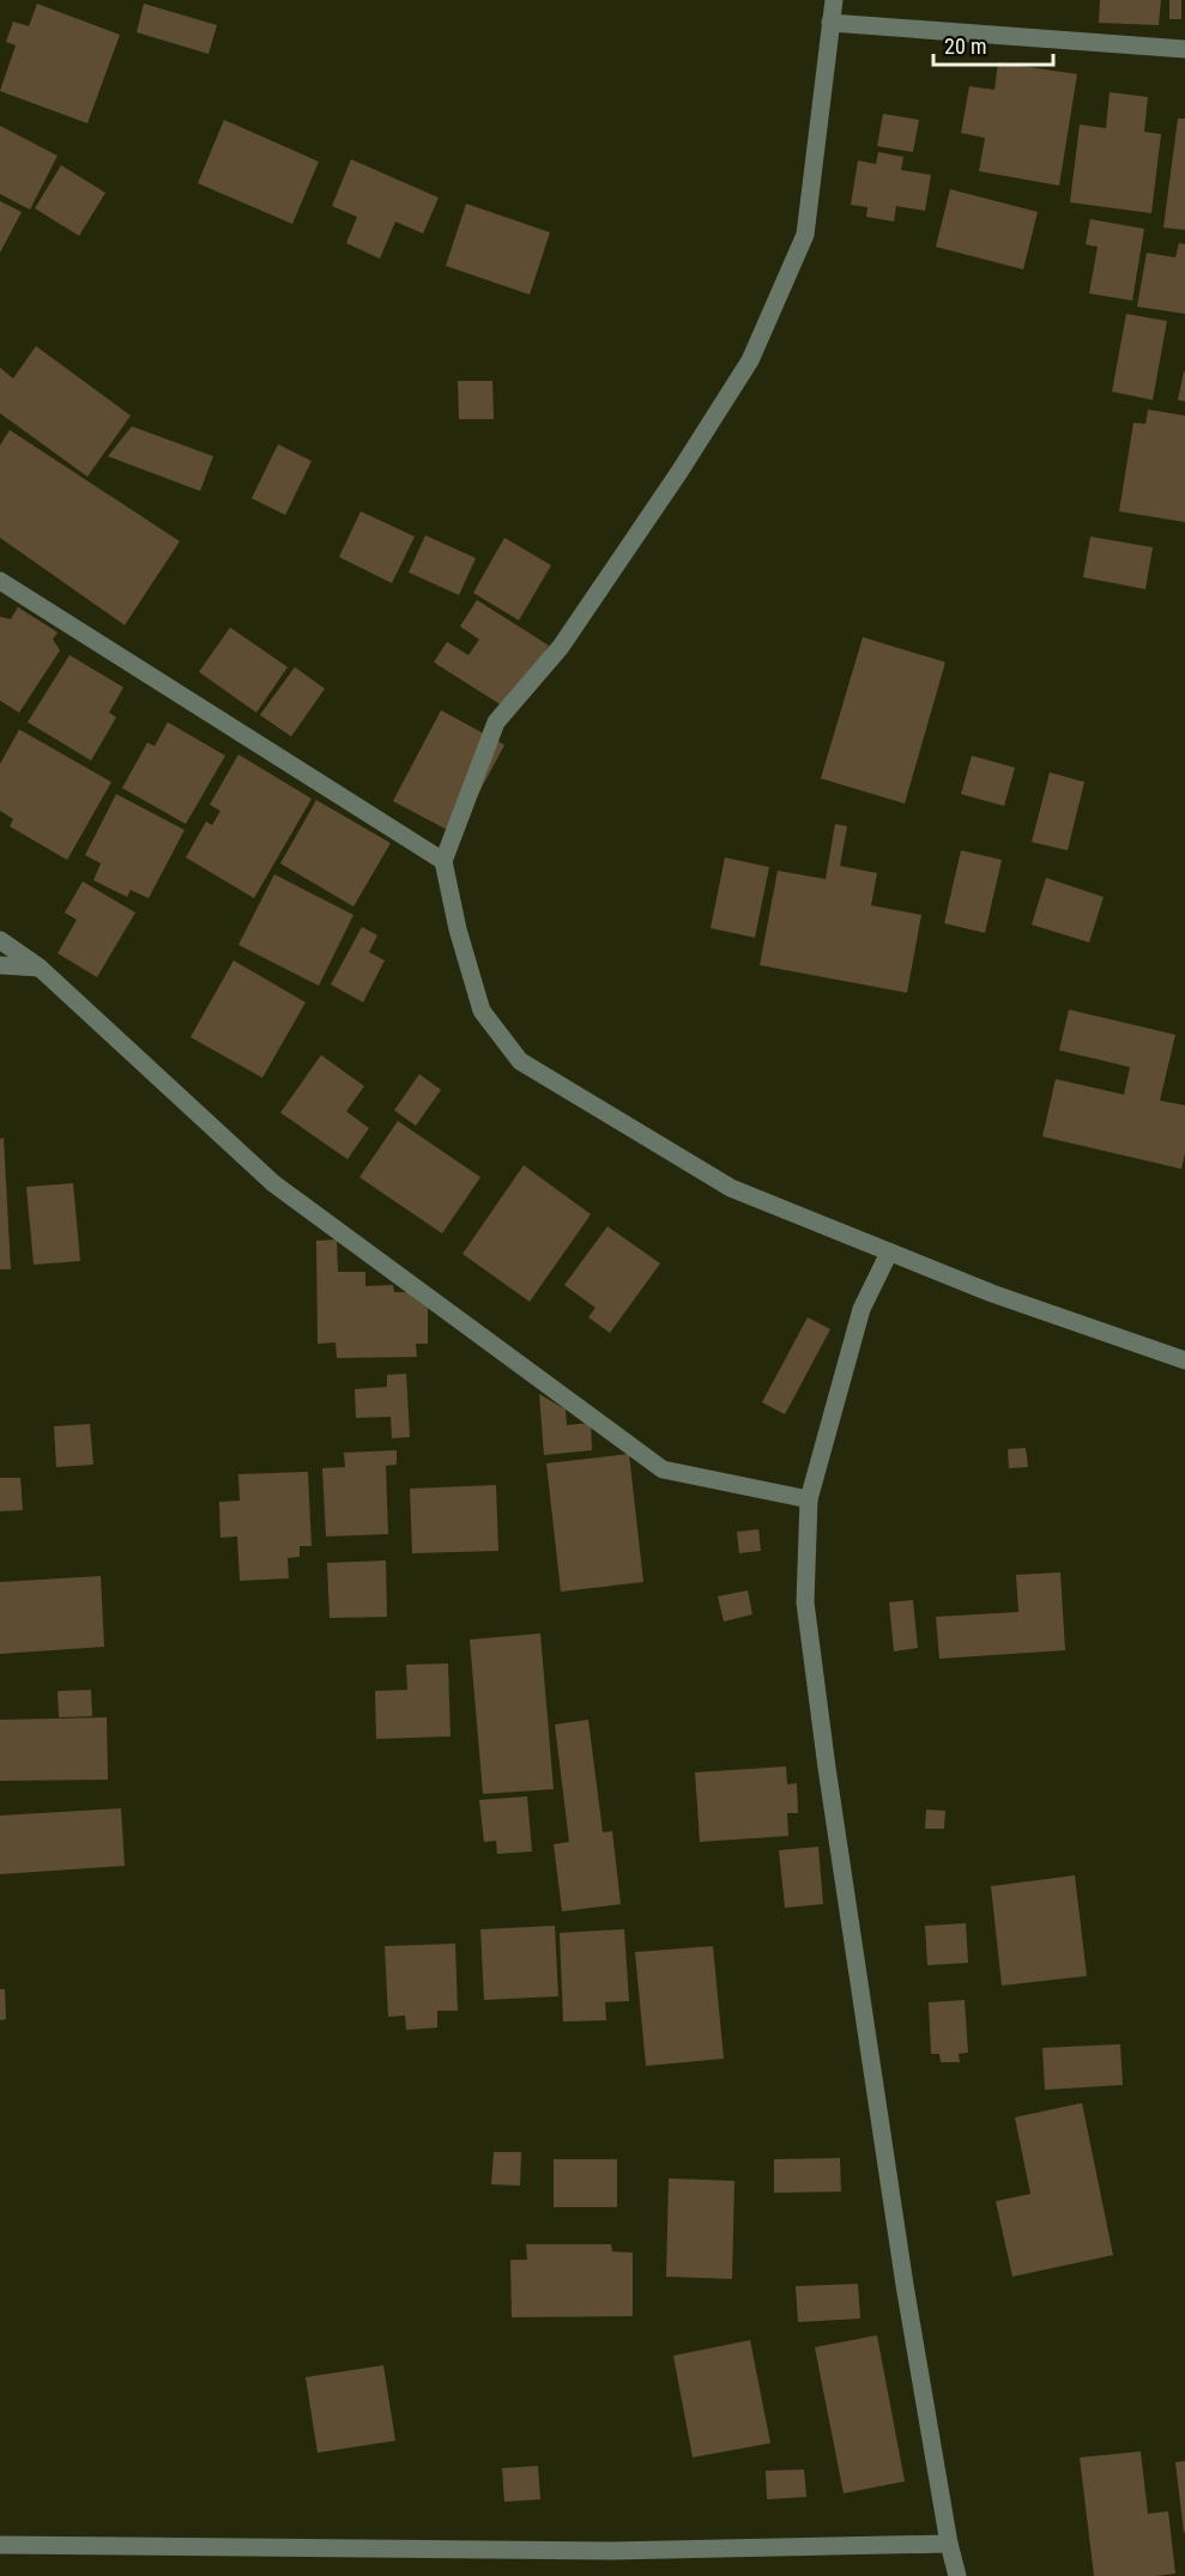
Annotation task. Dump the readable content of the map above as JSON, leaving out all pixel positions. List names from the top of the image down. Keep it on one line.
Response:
{"scale_bar":"20 m"}
